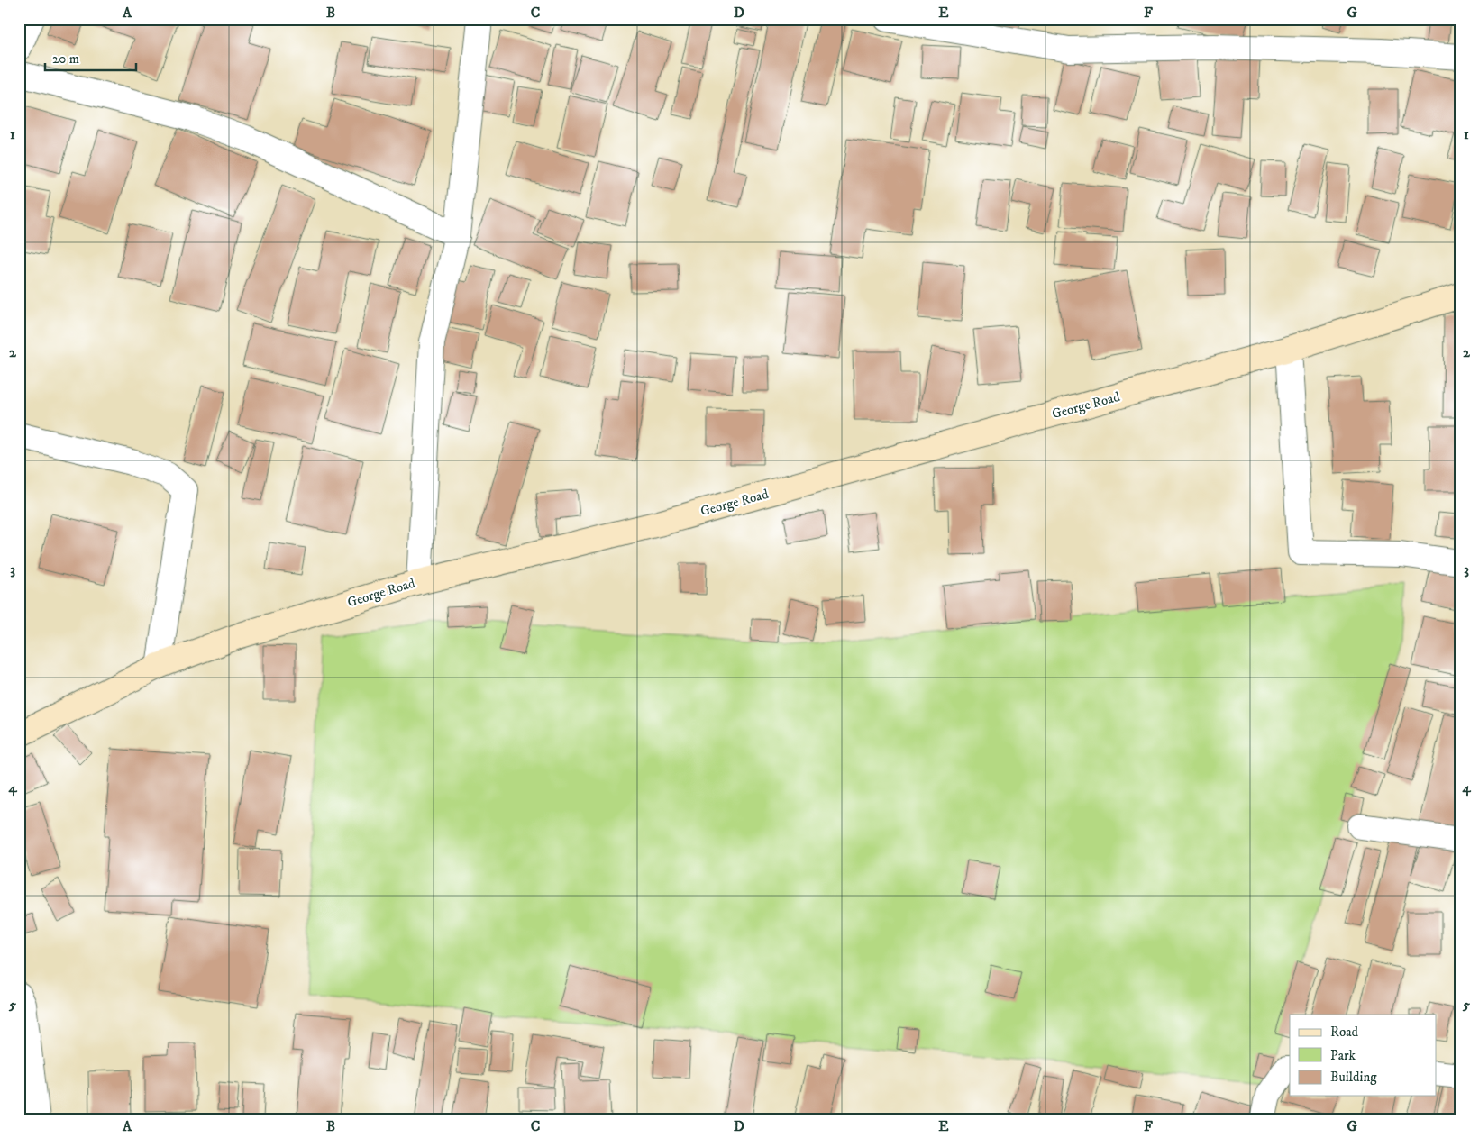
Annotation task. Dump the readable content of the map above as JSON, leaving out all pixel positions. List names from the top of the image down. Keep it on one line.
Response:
{"streets":{"main road":["George Road"]},"legend":["Road","Park","Building"],"scale_bar":"20 m","grid":{"columns":["A","B","C","D","E","F","G"],"rows":["1","2","3","4","5"]}}
